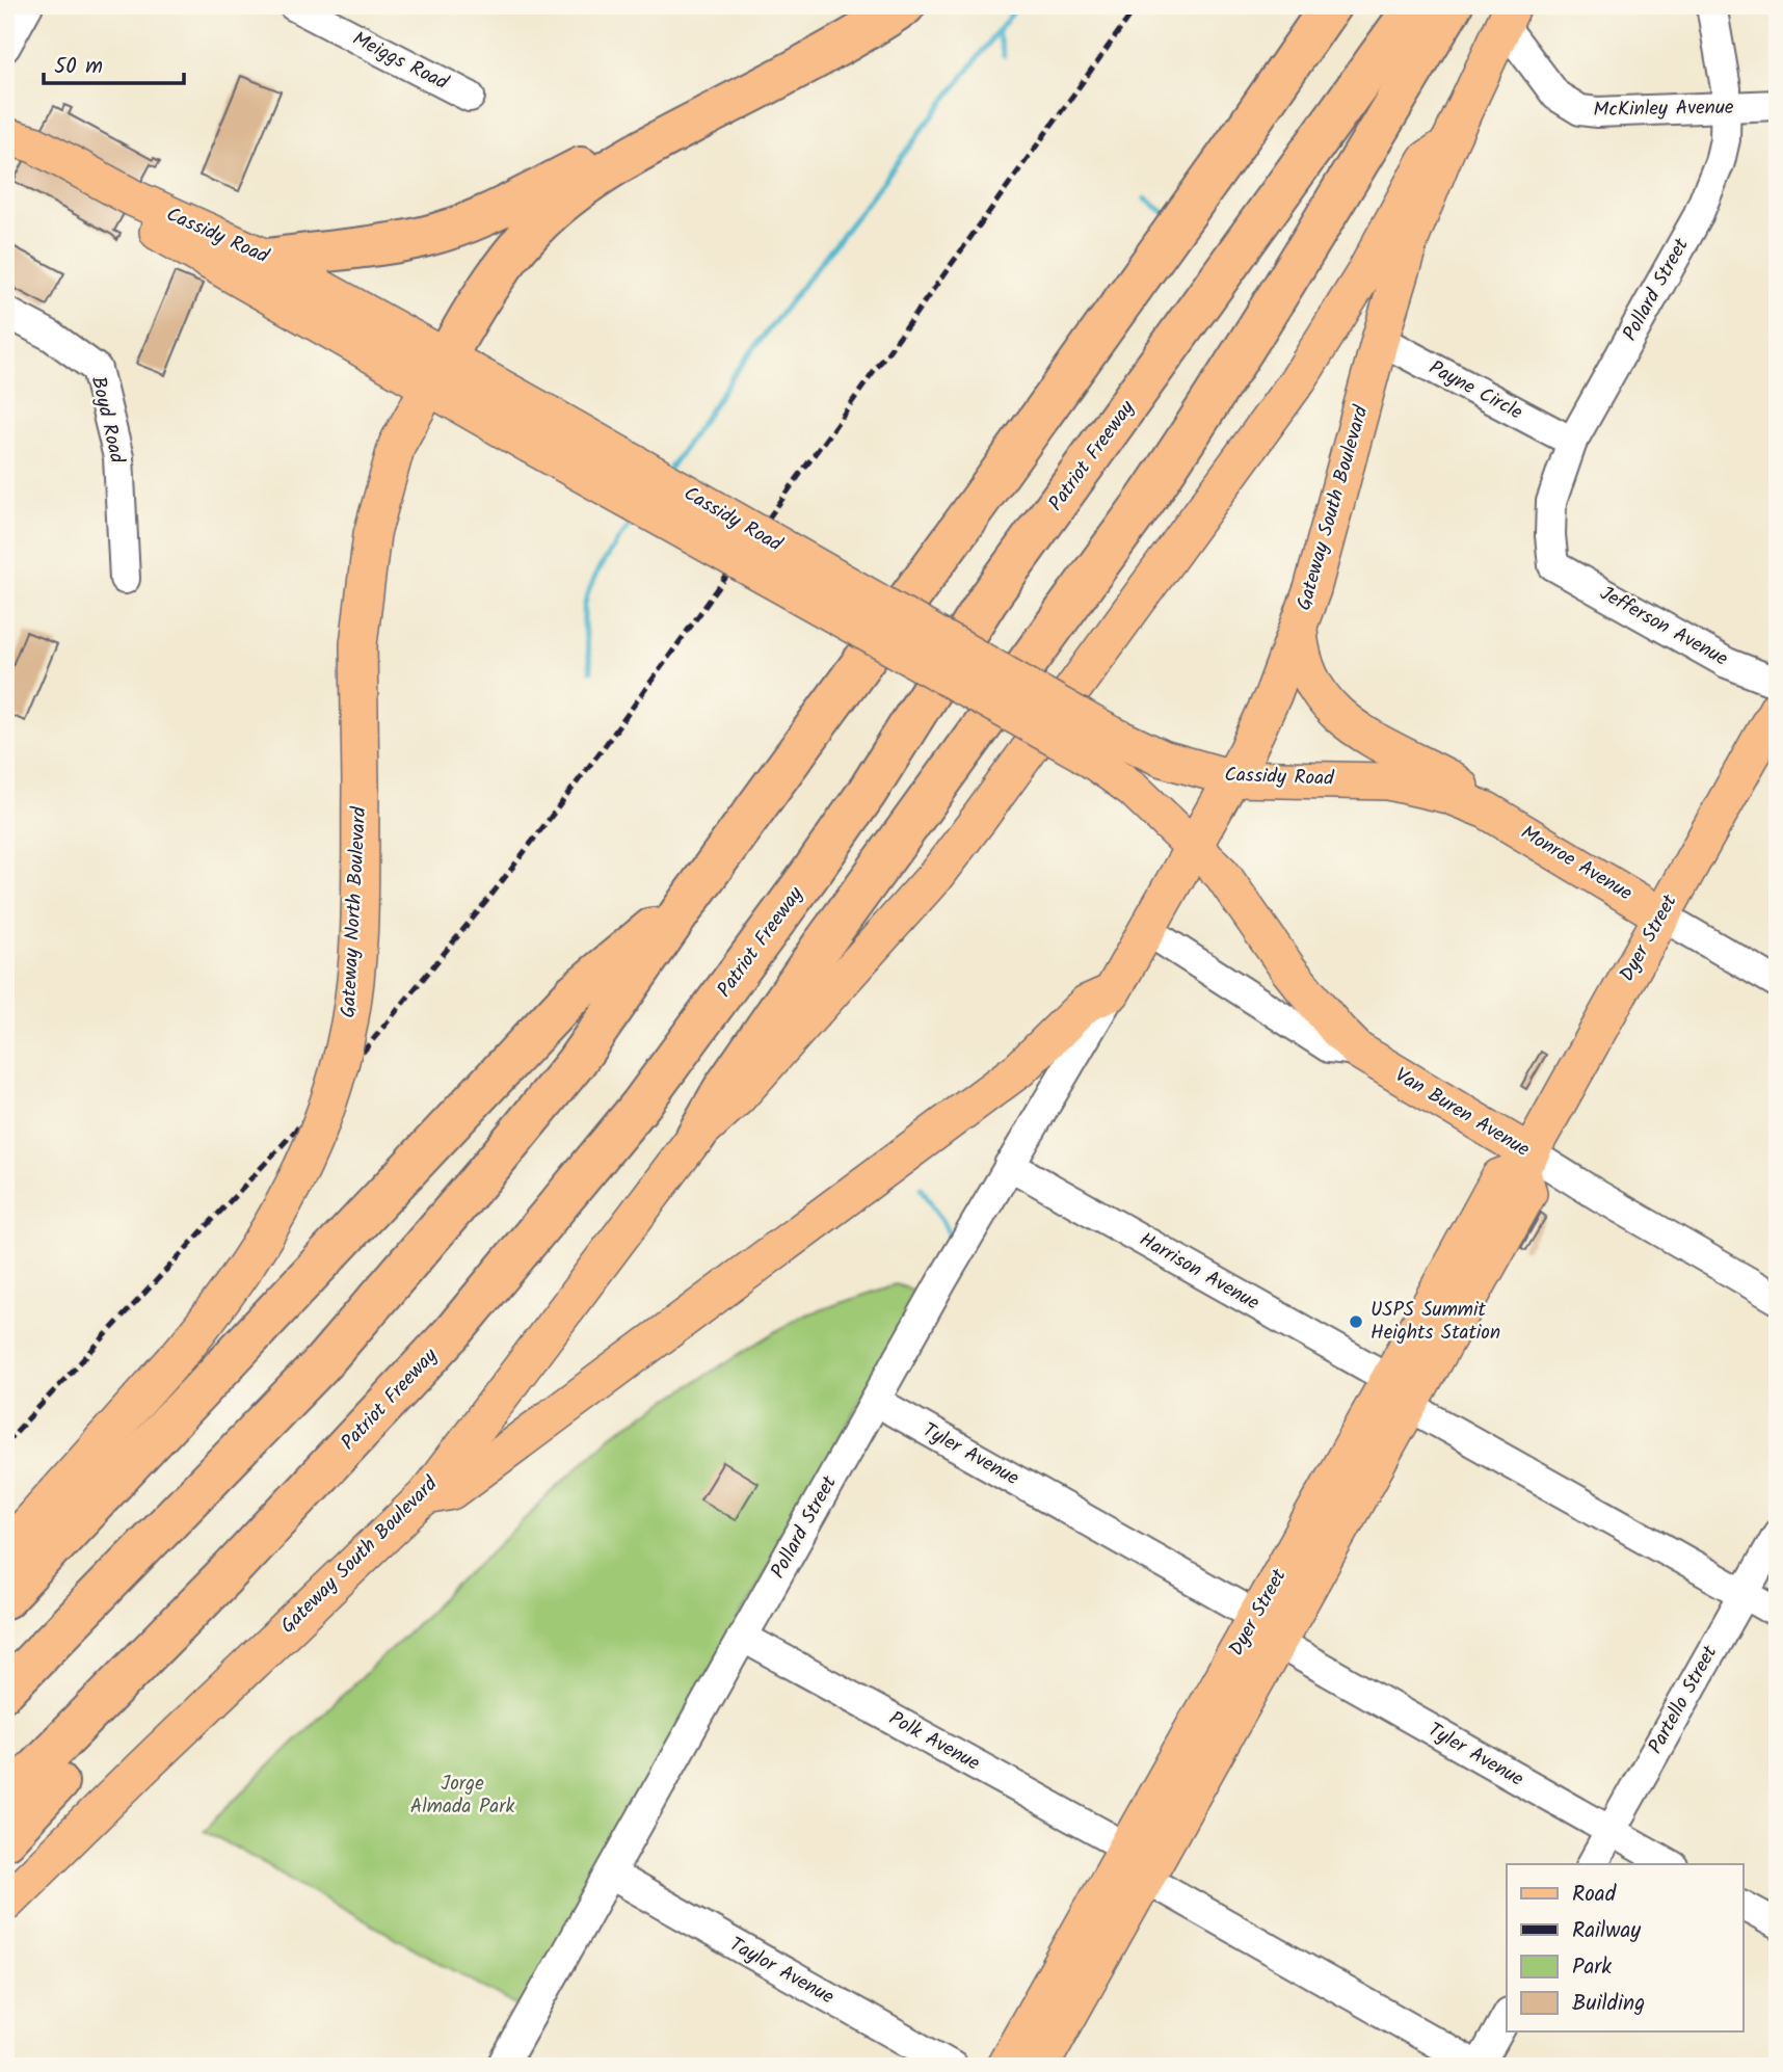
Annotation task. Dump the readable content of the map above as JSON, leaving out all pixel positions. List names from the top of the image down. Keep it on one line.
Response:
{"streets":{"highway":["Patriot Freeway"],"main road":["Cassidy Road","Gateway South Boulevard","Monroe Avenue","Gateway North Boulevard","Dyer Street","Van Buren Avenue"],"street":["Meiggs Road","McKinley Avenue","Pollard Street","Payne Circle","Boyd Road","Jefferson Avenue","Harrison Avenue","Tyler Avenue","Partello Street","Polk Avenue","Taylor Avenue"]},"crossings":[["McKinley Avenue","Pollard Street"],["McKinley Avenue","Gateway South Boulevard"],["Cassidy Road","Gateway South Boulevard"],["Cassidy Road","Monroe Avenue"],["Cassidy Road","Gateway North Boulevard"],["Cassidy Road","Van Buren Avenue"],["Pollard Street","Payne Circle"],["Pollard Street","Gateway South Boulevard"],["Pollard Street","Jefferson Avenue"],["Pollard Street","Harrison Avenue"],["Pollard Street","Tyler Avenue"],["Pollard Street","Polk Avenue"],["Pollard Street","Taylor Avenue"],["Payne Circle","Gateway South Boulevard"],["Gateway South Boulevard","Van Buren Avenue"],["Monroe Avenue","Dyer Street"],["Dyer Street","Van Buren Avenue"],["Dyer Street","Harrison Avenue"],["Dyer Street","Tyler Avenue"],["Dyer Street","Polk Avenue"],["Harrison Avenue","Partello Street"],["Tyler Avenue","Partello Street"]],"parks":["Jorge Almada Park"],"places":["USPS Summit Heights Station"],"legend":["Road","Railway","Park","Building"],"scale_bar":"50 m"}
